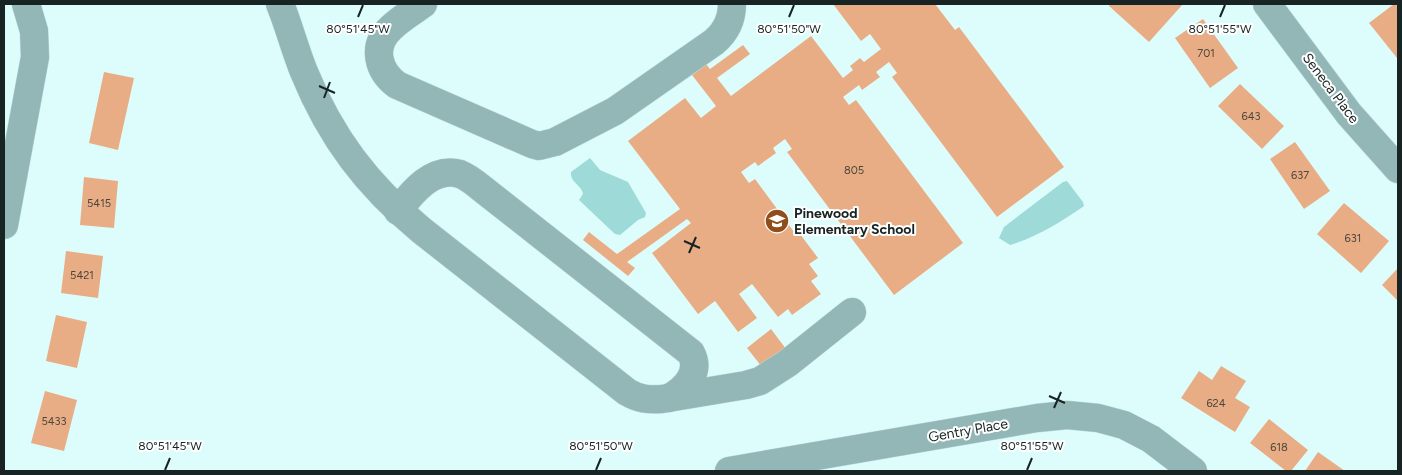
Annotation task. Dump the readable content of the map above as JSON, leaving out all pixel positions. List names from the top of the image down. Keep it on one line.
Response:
{"streets":{"street":["Seneca Place","Gentry Place"]},"places":{"school or university":["Pinewood Elementary School"]},"house_numbers":["701","643","805","637","5415","631","5421","624","5433","618"],"coordinates":["80°51'45\"W","80°51'50\"W","80°51'55\"W"]}
